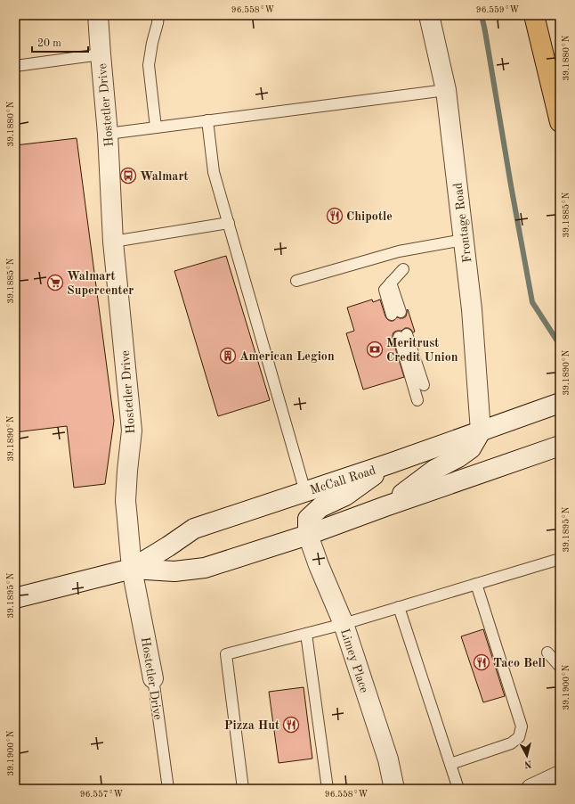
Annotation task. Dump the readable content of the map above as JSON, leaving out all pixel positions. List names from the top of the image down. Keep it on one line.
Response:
{"streets":{"street":["Hostetler Drive","Frontage Road","McCall Road","Limey Place"]},"crossings":[["Hostetler Drive","McCall Road"],["Frontage Road","McCall Road"],["McCall Road","Limey Place"]],"places":{"bus stop":["Walmart"],"restaurant":["Chipotle","Taco Bell","Pizza Hut"],"supermarket":["Walmart Supercenter"],"bank":["Meritrust Credit Union"],"building":["American Legion"]},"scale_bar":"20 m","north":"bottom","coordinates":["96.558°W","96.559°W","39.1880°N","39.1885°N","39.1890°N","39.1895°N","39.1900°N","96.557°W"]}
